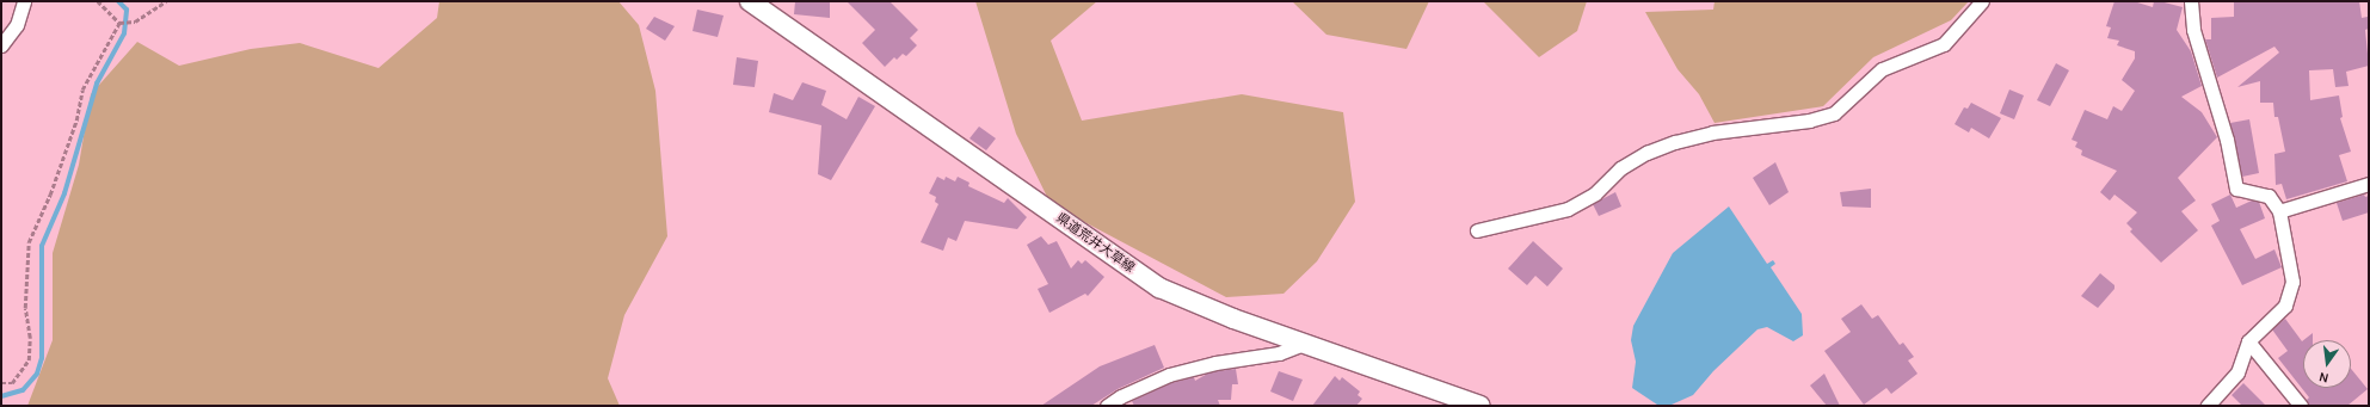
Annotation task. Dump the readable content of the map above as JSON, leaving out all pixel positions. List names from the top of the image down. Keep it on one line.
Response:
{"streets":{"main road":["県道荒井大草線"]},"north":"bottom"}
